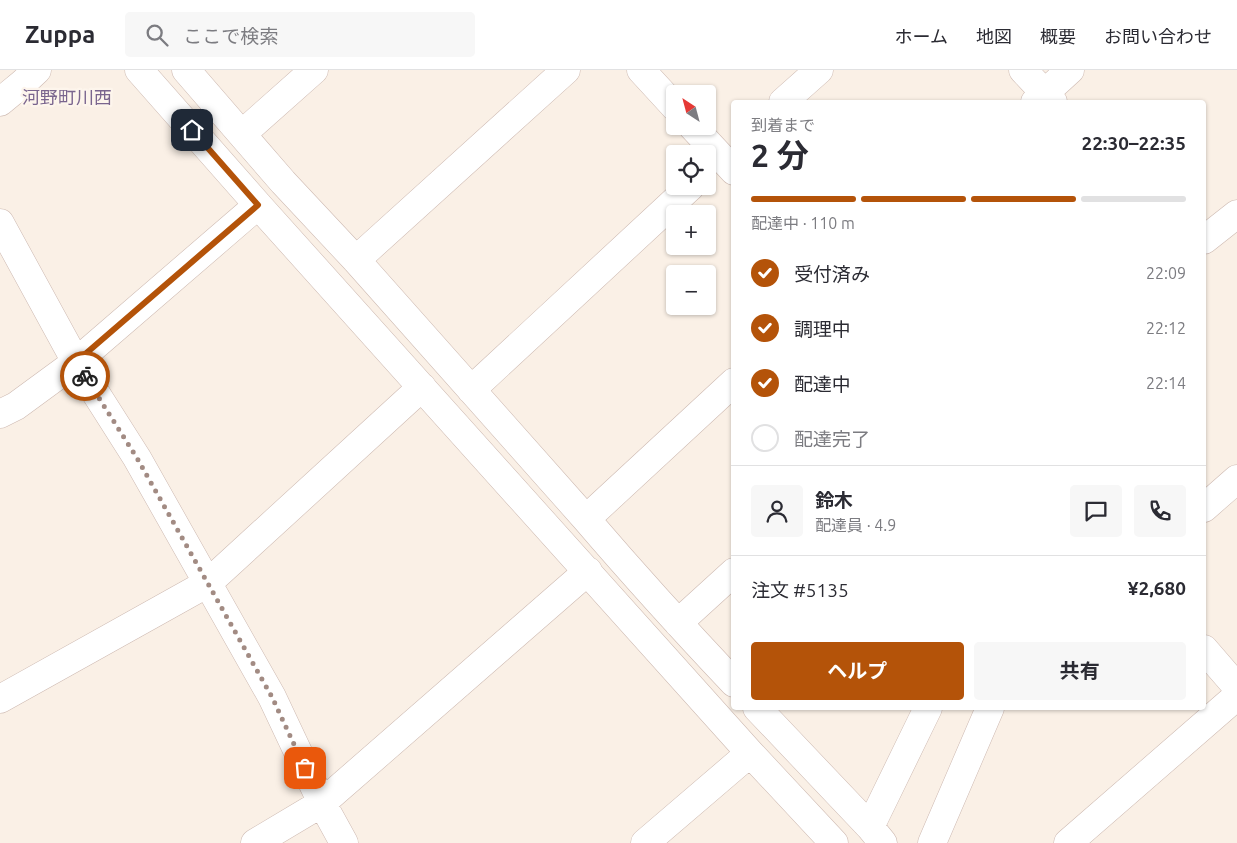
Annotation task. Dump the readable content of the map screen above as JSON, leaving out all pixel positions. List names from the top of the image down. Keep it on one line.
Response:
{"districts":["河野町川西"],"north":"top left","page":{"header":"Zuppa","search":"ここで検索","nav":["ホーム","地図","概要","お問い合わせ"],"map_buttons":["+","−"],"heading":["2 分","到着まで","22:30–22:35"],"panel":["鈴木","配達員 · 4.9","注文 #5135","¥2,680"],"bar":"配達中 · 110 m","list":[["受付済み","22:09"],["調理中","22:12"],["配達中","22:14"],"配達完了"],"buttons":["ヘルプ","共有"]}}
